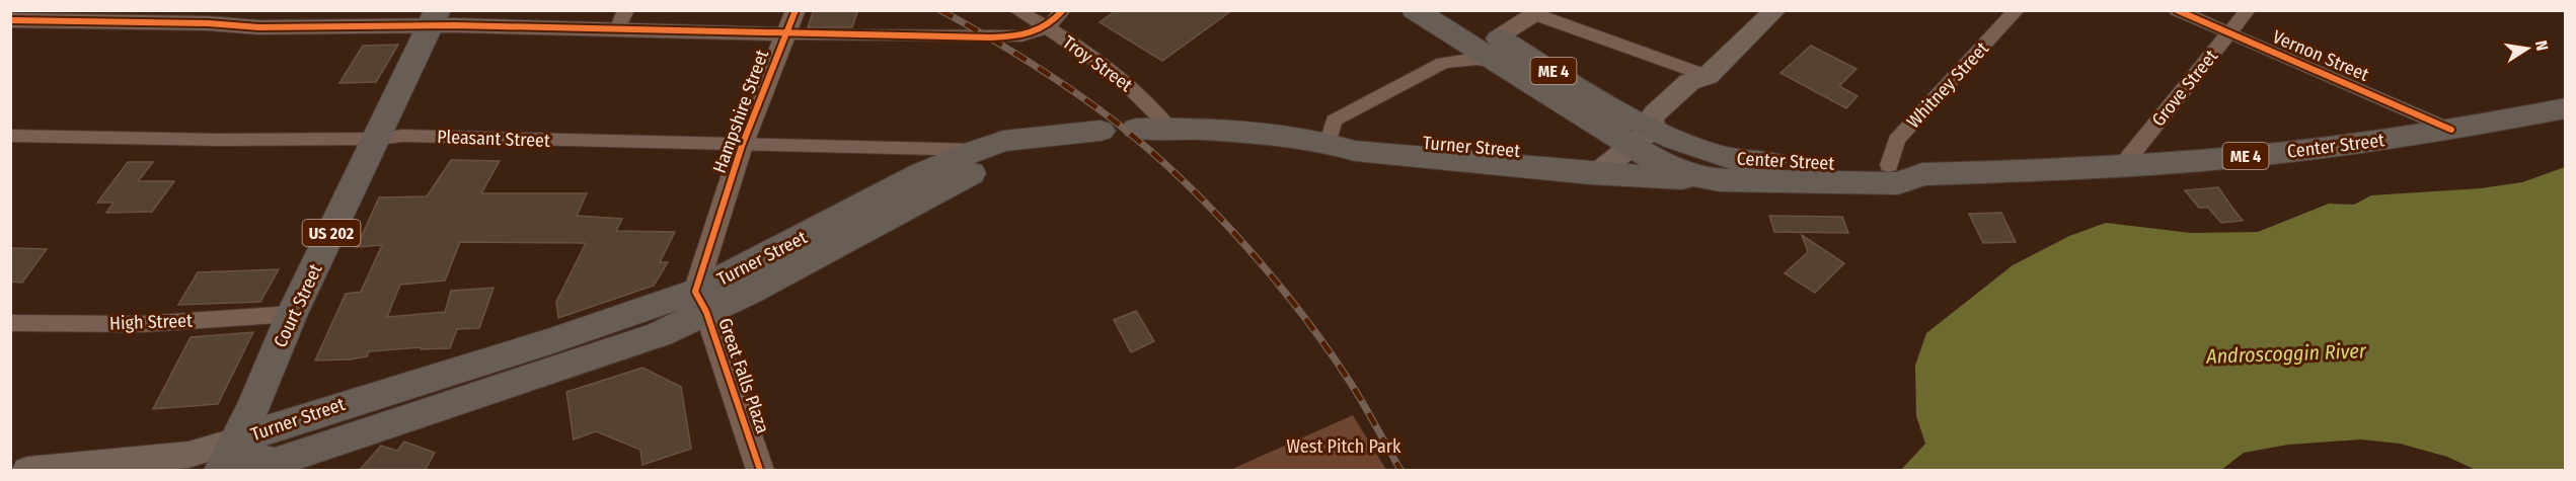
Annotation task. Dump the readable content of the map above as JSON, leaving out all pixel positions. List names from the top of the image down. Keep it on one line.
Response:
{"streets":{"highway":["ME 4","Center Street","Turner Street","US 202","Court Street"],"street":["Vernon Street","Troy Street","Whitney Street","Grove Street","Hampshire Street","Pleasant Street","High Street","Great Falls Plaza"]},"crossings":[["Vernon Street","Grove Street"],["Vernon Street","Center Street"],["Troy Street","Turner Street"],["ME 4","Center Street"],["ME 4","Turner Street"],["Whitney Street","Center Street"],["Grove Street","Center Street"],["Hampshire Street","Pleasant Street"],["Hampshire Street","Turner Street"],["Hampshire Street","Great Falls Plaza"],["Pleasant Street","Turner Street"],["Pleasant Street","Court Street"],["Center Street","Turner Street"],["Turner Street","Court Street"],["Turner Street","Great Falls Plaza"],["Court Street","High Street"]],"water":["Androscoggin River"],"parks":["West Pitch Park"],"north":"right"}
